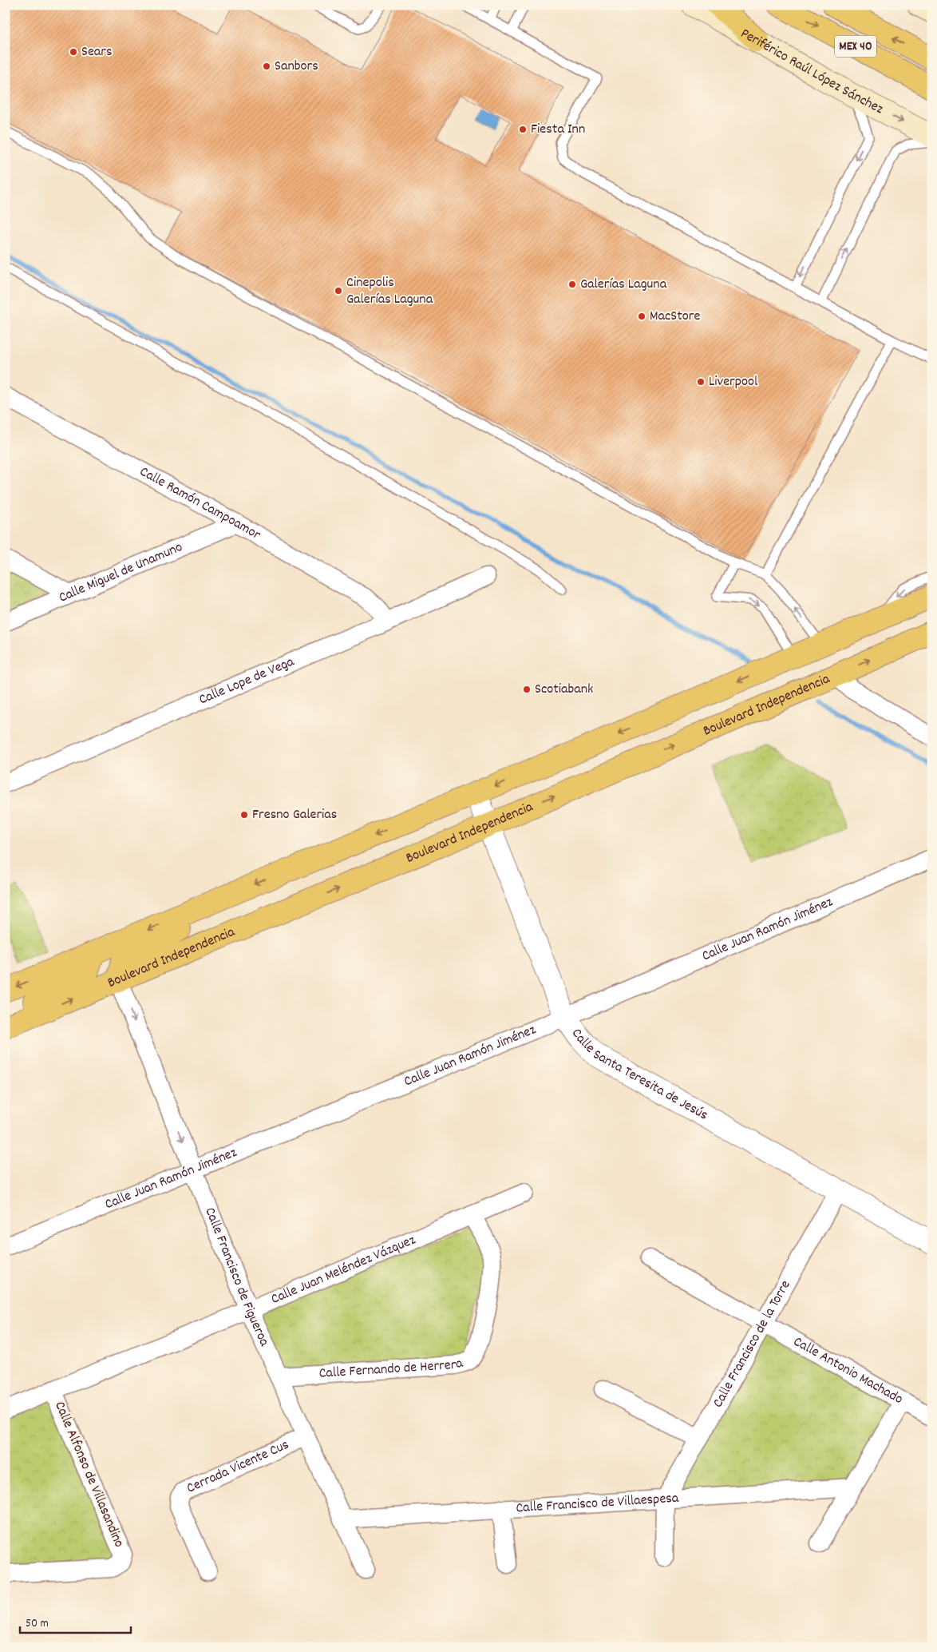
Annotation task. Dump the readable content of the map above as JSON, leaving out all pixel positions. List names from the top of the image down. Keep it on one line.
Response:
{"streets":{"main road":["MEX 40","Periférico Raúl López Sánchez","Boulevard Independencia"],"street":["Calle Ramón Campoamor","Calle Miguel de Unamuno","Calle Lope de Vega","Calle Juan Ramón Jiménez","Calle Santa Teresita de Jesús","Calle Juan Meléndez Vázquez","Calle Francisco de Figueroa","Calle Francisco de la Torre","Calle Fernando de Herrera","Calle Antonio Machado","Cerrada Vicente Cus","Calle Alfonso de Villasandino","Calle Francisco de Villaespesa"]},"crossings":[["Calle Ramón Campoamor","Calle Miguel de Unamuno"],["Calle Ramón Campoamor","Calle Lope de Vega"],["Boulevard Independencia","Calle Santa Teresita de Jesús"],["Boulevard Independencia","Calle Francisco de Figueroa"],["Calle Juan Ramón Jiménez","Calle Santa Teresita de Jesús"],["Calle Juan Ramón Jiménez","Calle Francisco de Figueroa"],["Calle Santa Teresita de Jesús","Calle Francisco de la Torre"],["Calle Juan Meléndez Vázquez","Calle Francisco de Figueroa"],["Calle Juan Meléndez Vázquez","Calle Fernando de Herrera"],["Calle Juan Meléndez Vázquez","Calle Alfonso de Villasandino"],["Calle Francisco de Figueroa","Calle Fernando de Herrera"],["Calle Francisco de Figueroa","Cerrada Vicente Cus"],["Calle Francisco de Figueroa","Calle Francisco de Villaespesa"],["Calle Francisco de la Torre","Calle Antonio Machado"],["Calle Francisco de la Torre","Calle Francisco de Villaespesa"]],"places":["Sears","Sanbors","Fiesta Inn","Galerías Laguna","Cinepolis Galerías Laguna","MacStore","Liverpool","Scotiabank","Fresno Galerias"],"scale_bar":"50 m"}
